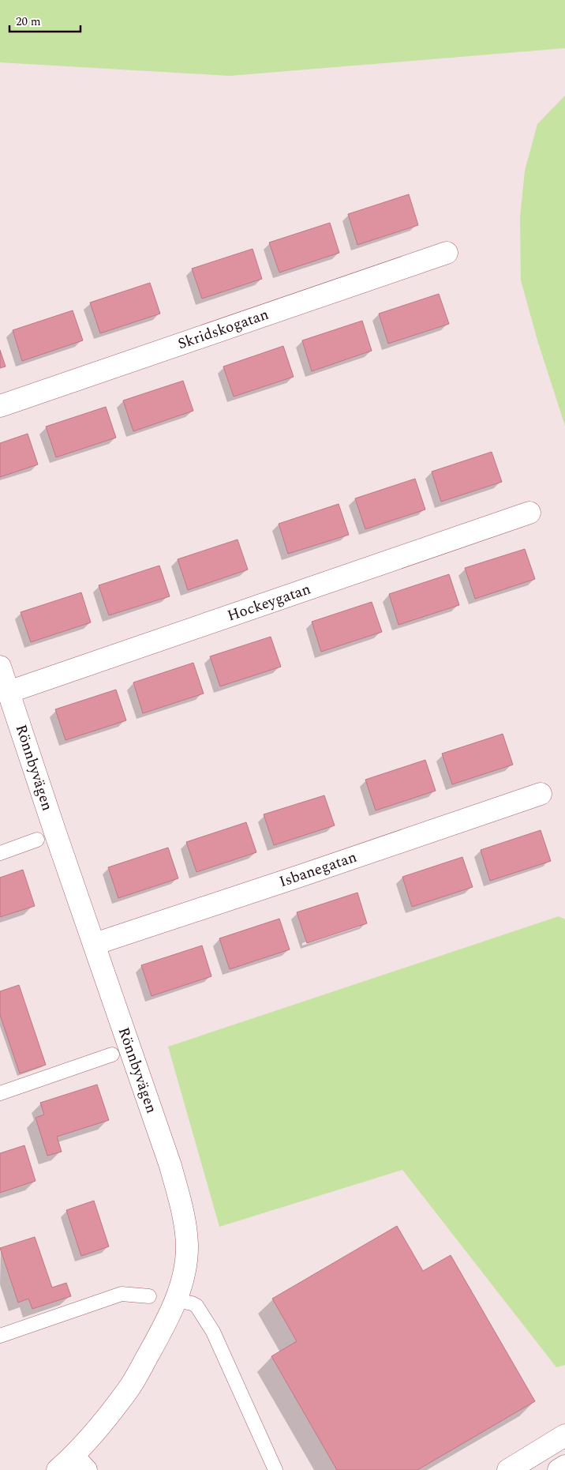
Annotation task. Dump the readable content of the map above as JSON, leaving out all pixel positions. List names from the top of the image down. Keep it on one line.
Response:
{"streets":{"street":["Skridskogatan","Hockeygatan","Rönnbyvägen","Isbanegatan"]},"crossings":[["Hockeygatan","Rönnbyvägen"],["Rönnbyvägen","Isbanegatan"]],"scale_bar":"20 m"}
